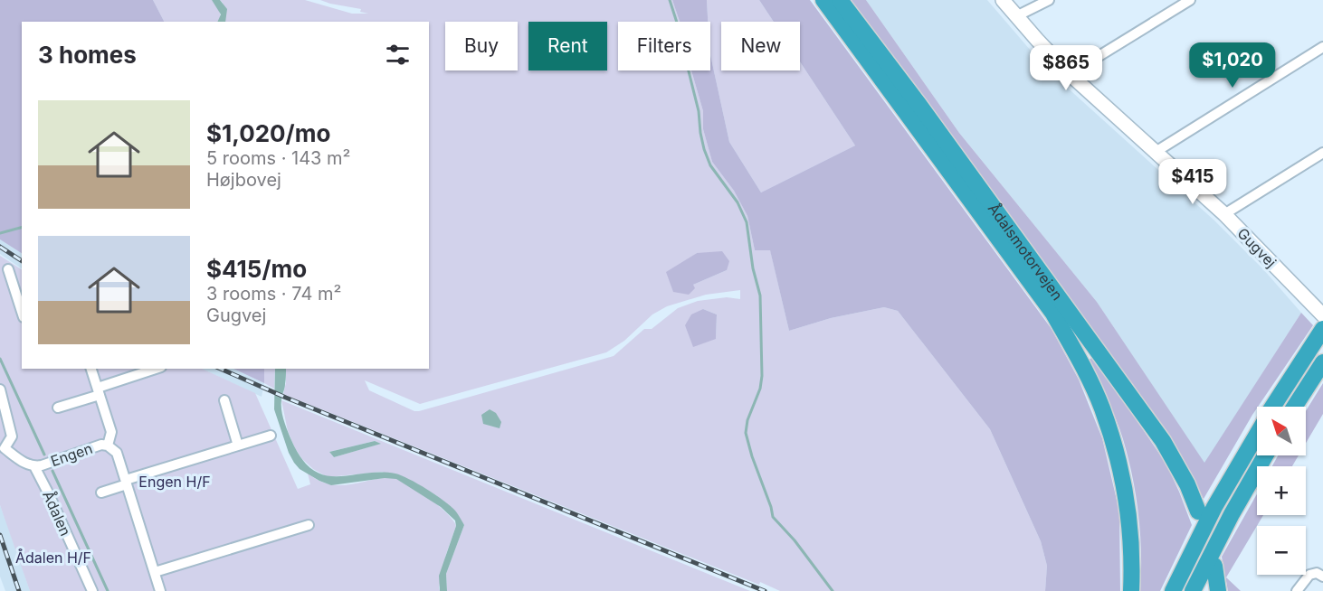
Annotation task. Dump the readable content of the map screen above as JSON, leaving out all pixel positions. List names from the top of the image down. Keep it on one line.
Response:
{"streets":{"highway":["Ådalsmotorvejen"],"street":["Gugvej","Engen","Ådalen"]},"crossings":[["Engen","Ådalen"]],"parks":["Engen H/F","Ådalen H/F"],"north":"top left","page":{"chip":["Buy","Rent","Filters","New"],"heading":"3 homes","price":["$1,020","$865","$415"],"list":[{"name":"$1,020/mo","note":"5 rooms · 143 m² · Højbovej"},{"name":"$415/mo","note":"3 rooms · 74 m² · Gugvej"}],"map_buttons":["+","−"]}}
